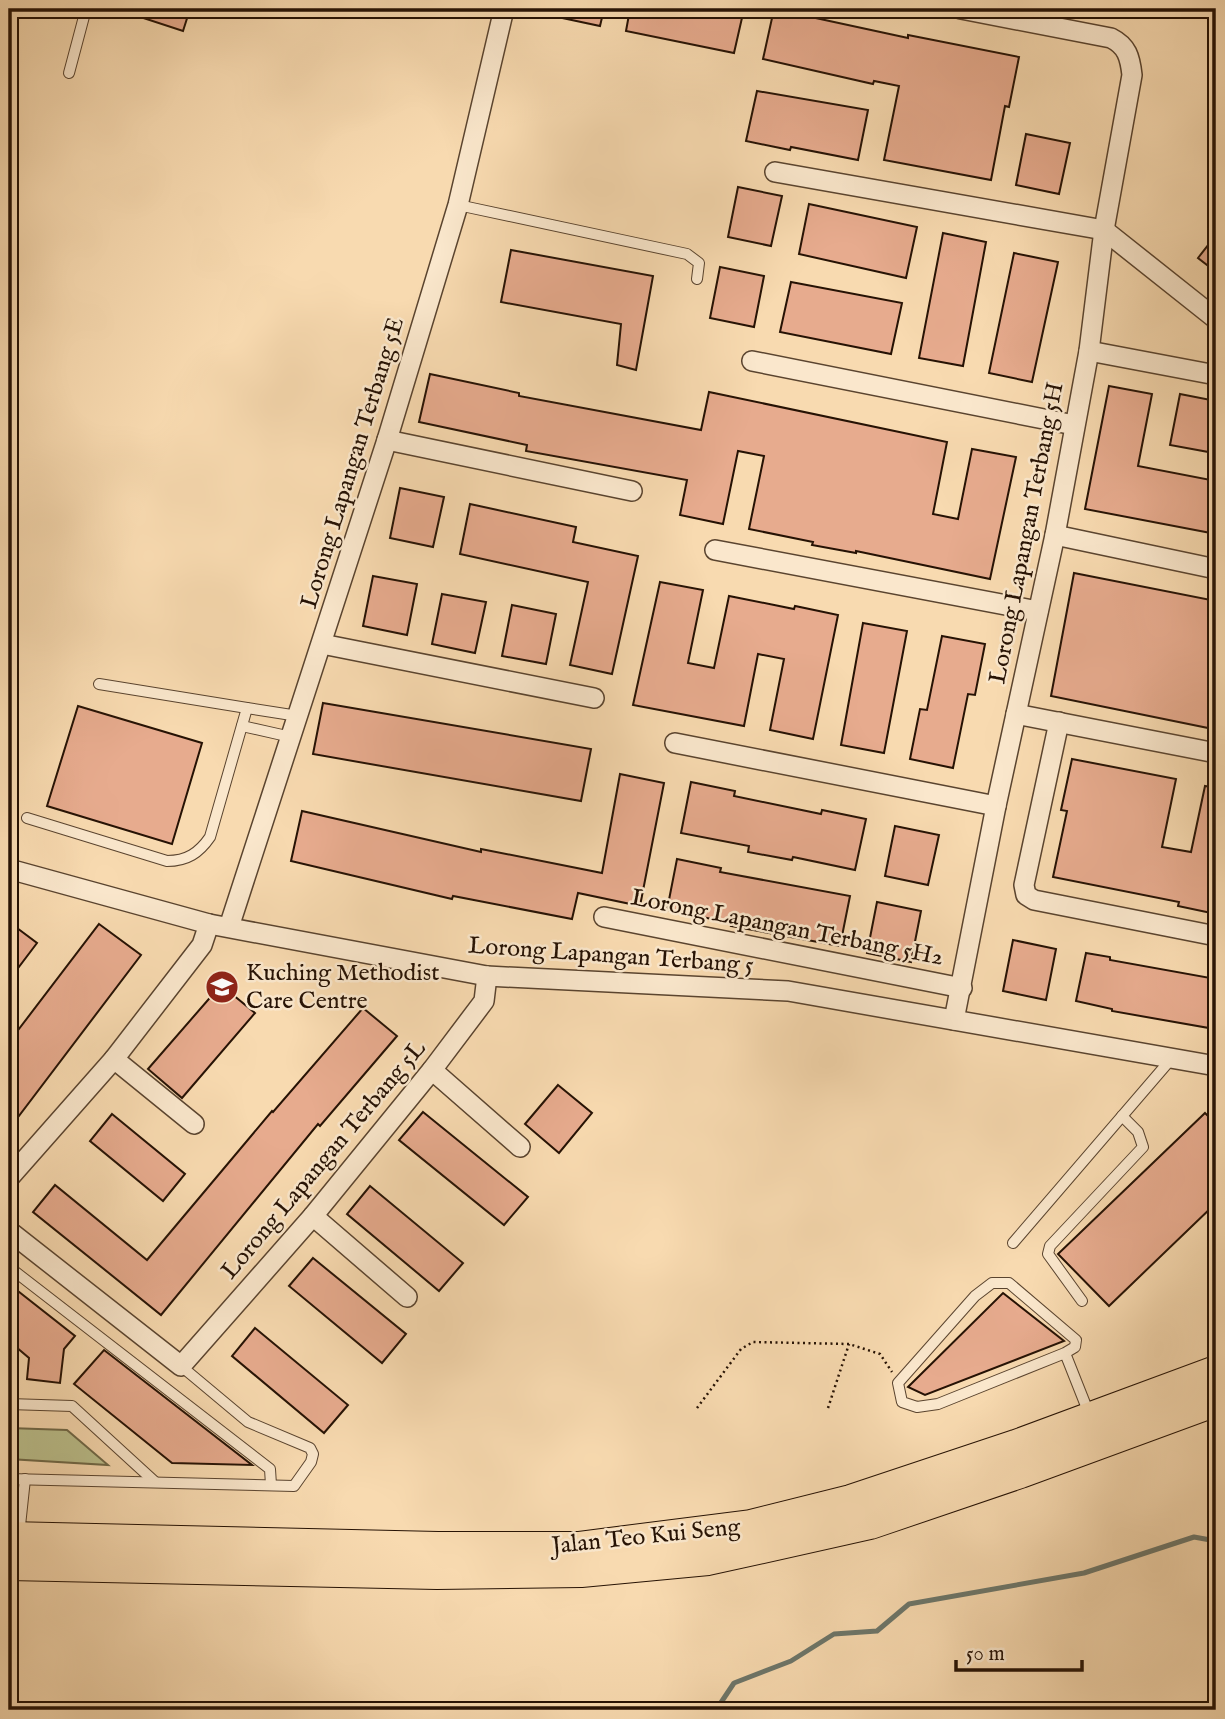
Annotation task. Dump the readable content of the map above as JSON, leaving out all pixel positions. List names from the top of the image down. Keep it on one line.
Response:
{"streets":{"highway":["Jalan Teo Kui Seng"],"street":["Lorong Lapangan Terbang 5E","Lorong Lapangan Terbang 5H","Lorong Lapangan Terbang 5H2","Lorong Lapangan Terbang 5","Lorong Lapangan Terbang 5L"]},"crossings":[["Lorong Lapangan Terbang 5E","Lorong Lapangan Terbang 5"],["Lorong Lapangan Terbang 5H","Lorong Lapangan Terbang 5H2"],["Lorong Lapangan Terbang 5H","Lorong Lapangan Terbang 5"],["Lorong Lapangan Terbang 5","Lorong Lapangan Terbang 5L"]],"places":{"school or university":["Kuching Methodist Care Centre"]},"scale_bar":"50 m"}
